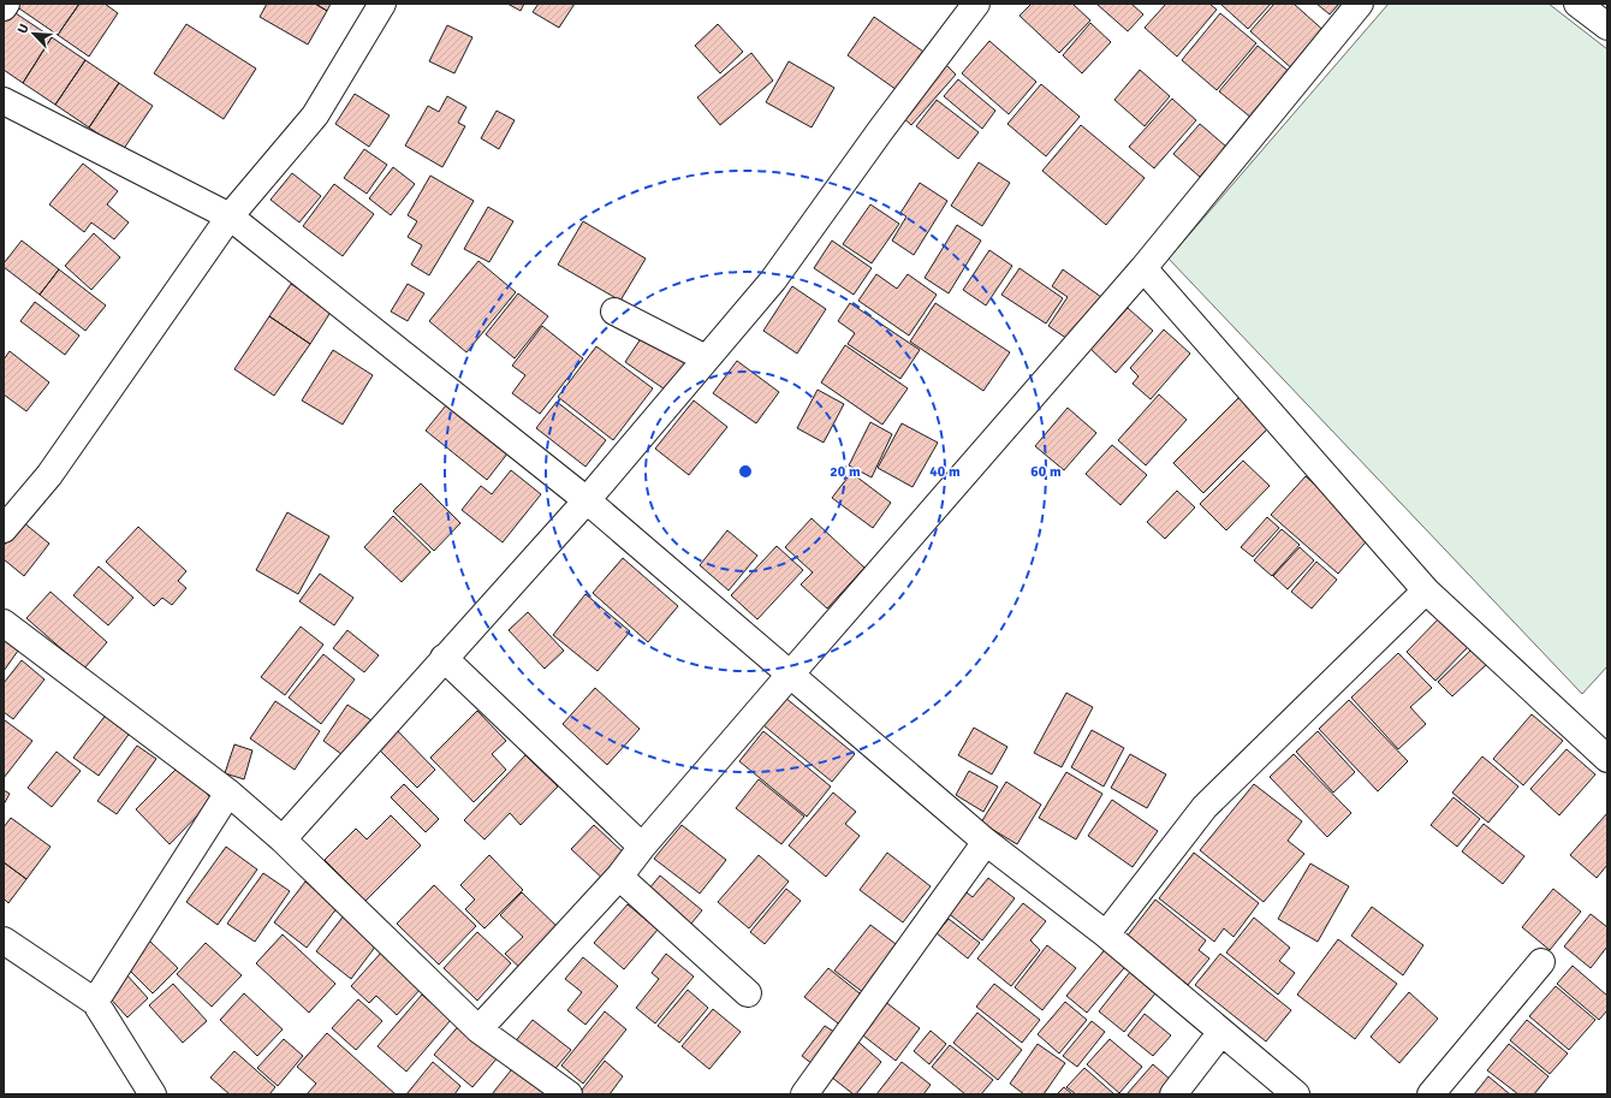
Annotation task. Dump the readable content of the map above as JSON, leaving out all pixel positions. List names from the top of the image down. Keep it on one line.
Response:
{"north":"top left","rings":["20 m","40 m","60 m"]}
